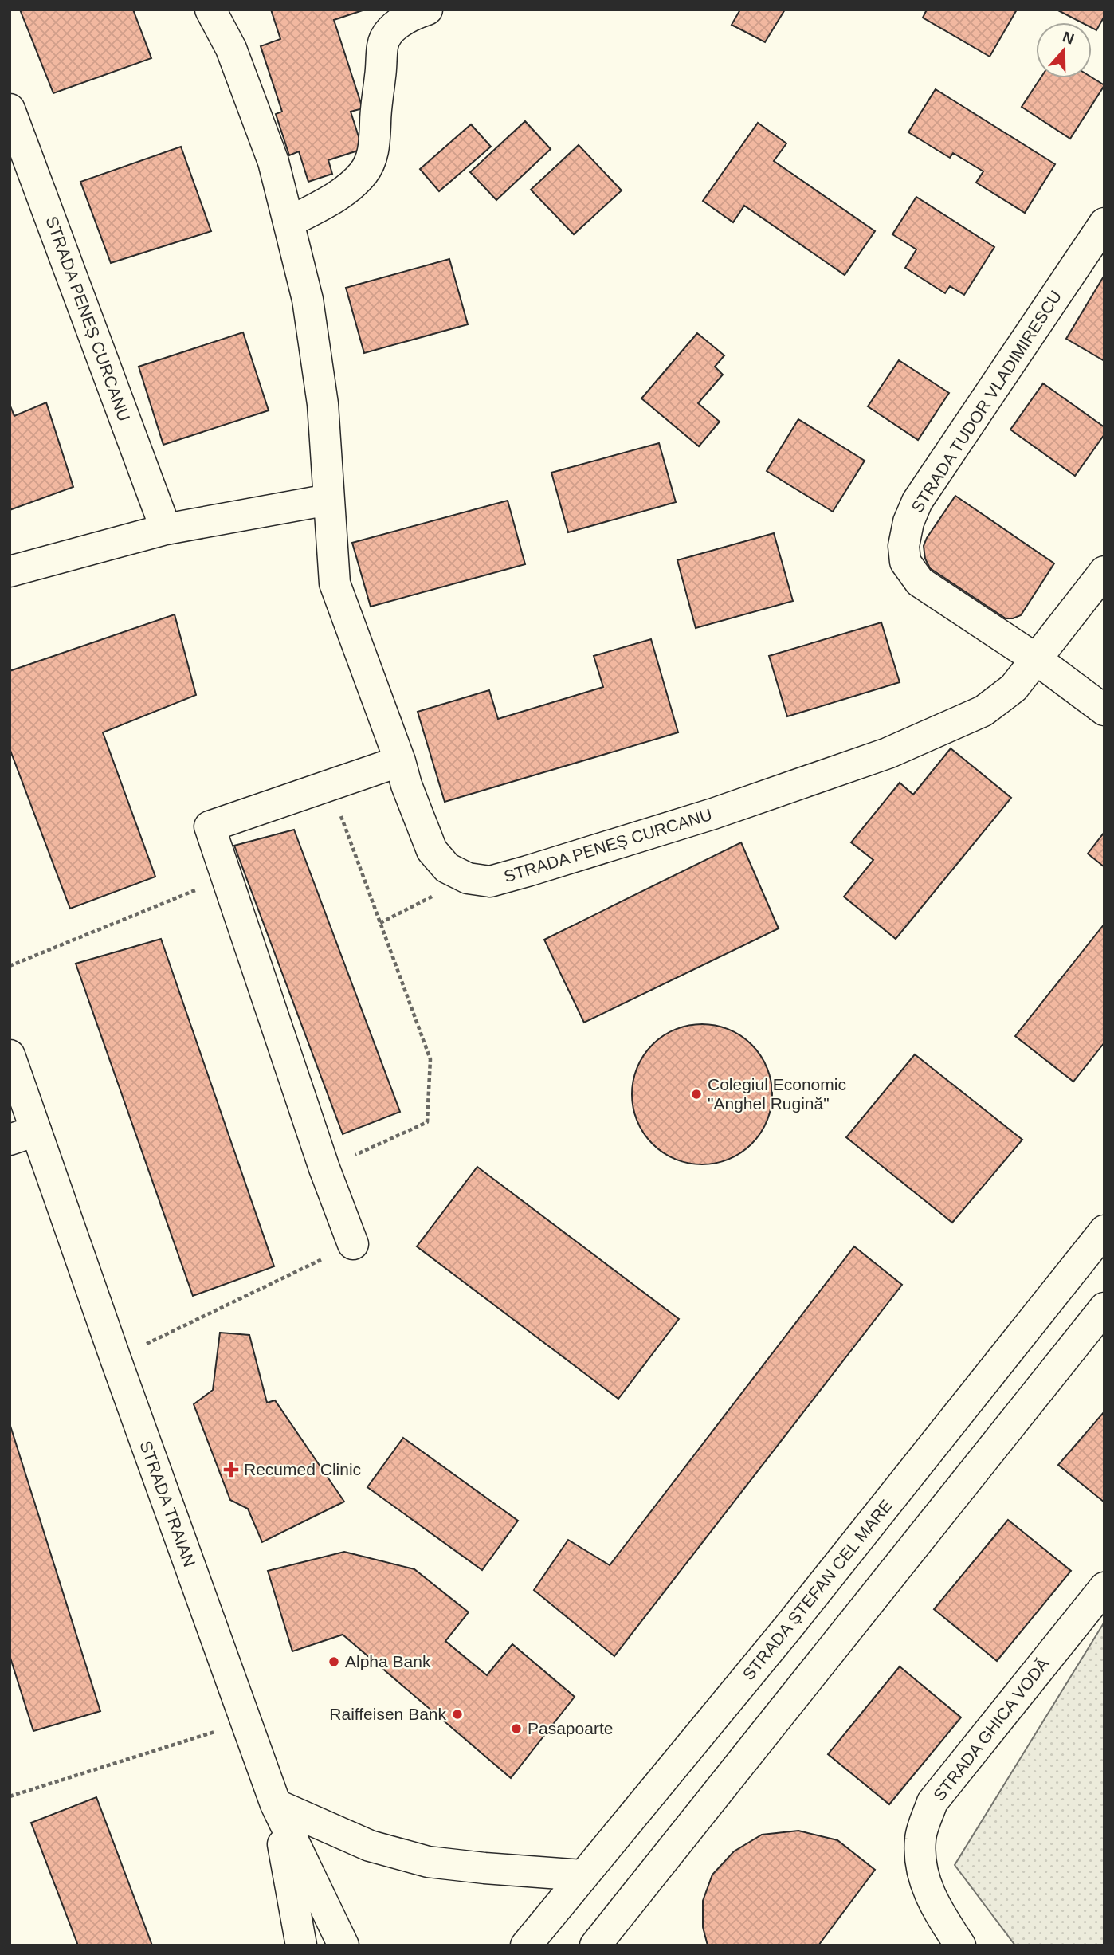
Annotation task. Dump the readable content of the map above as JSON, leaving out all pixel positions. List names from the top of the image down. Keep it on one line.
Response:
{"streets":{"main road":["STRADA PENEȘ CURCANU","STRADA TUDOR VLADIMIRESCU","STRADA TRAIAN","STRADA ȘTEFAN CEL MARE","STRADA GHICA VODĂ"]},"crossings":[["STRADA PENEȘ CURCANU","STRADA TUDOR VLADIMIRESCU"]],"places":{"other":["Colegiul Economic \"Anghel Rugină\"","Alpha Bank","Raiffeisen Bank","Pasapoarte"],"health":["Recumed Clinic"]},"north":"top"}
